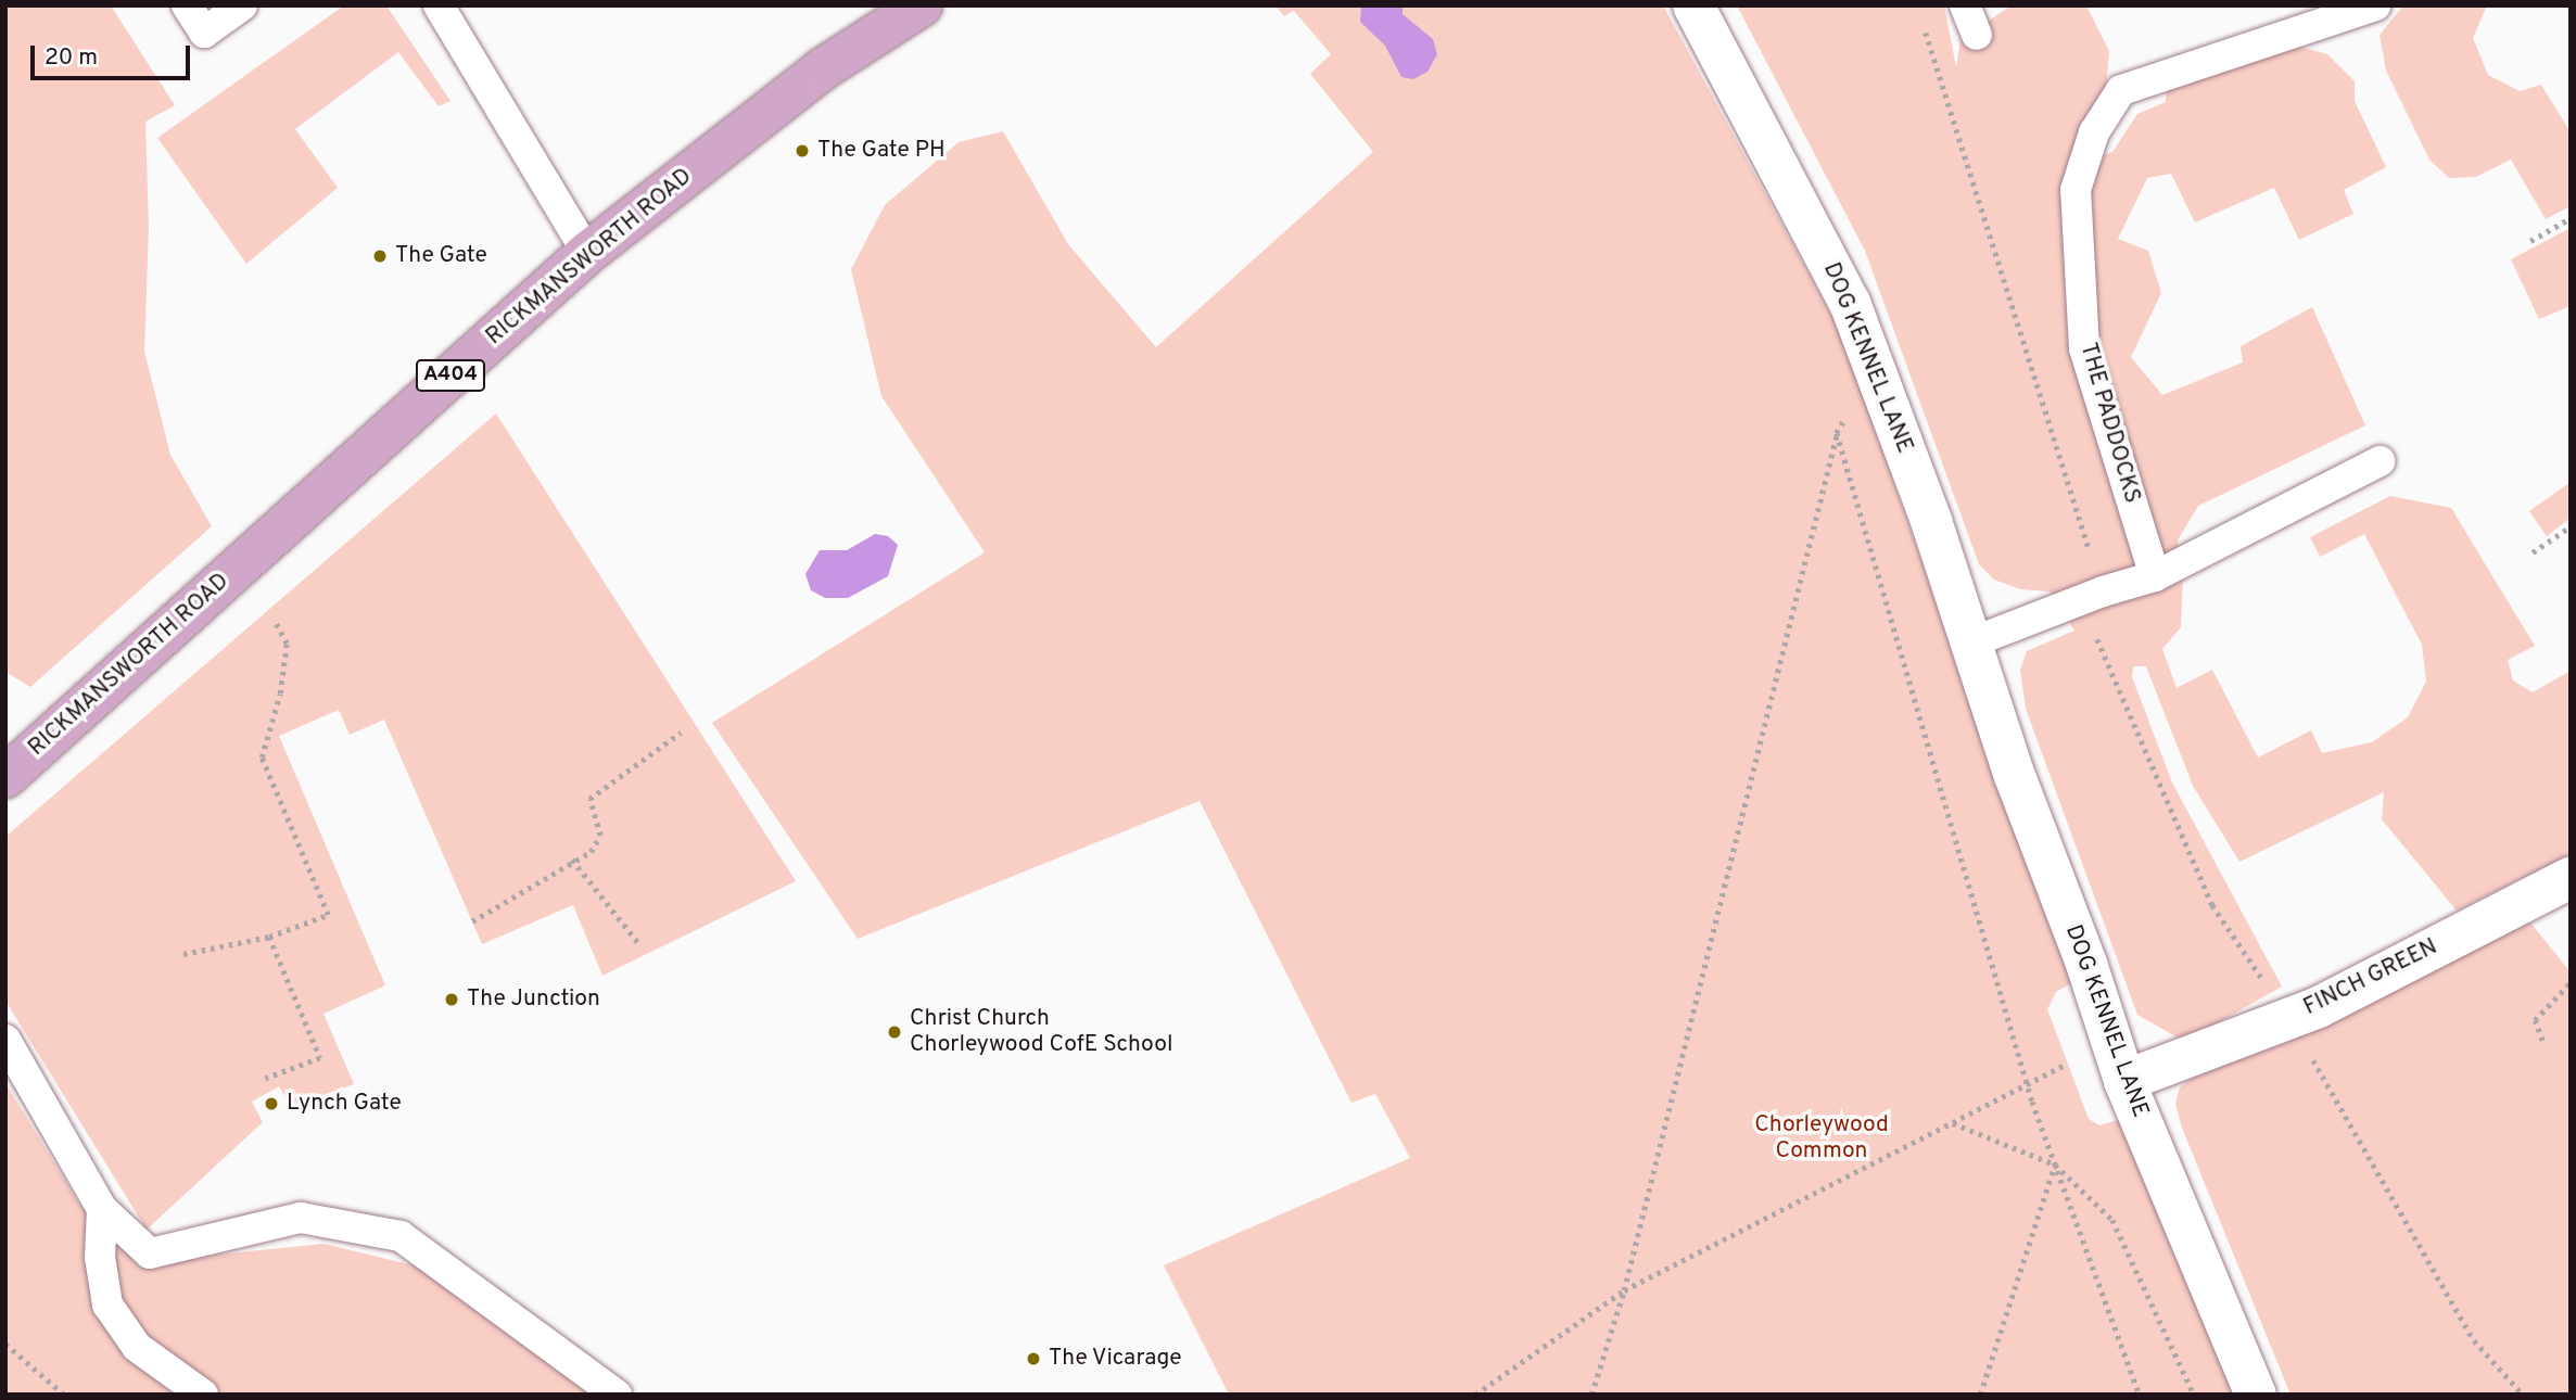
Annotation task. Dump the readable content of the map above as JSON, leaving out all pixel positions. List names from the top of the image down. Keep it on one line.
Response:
{"streets":{"main road":["RICKMANSWORTH ROAD","A404"],"street":["DOG KENNEL LANE","FINCH GREEN"],"lane":["THE PADDOCKS"]},"crossings":[["DOG KENNEL LANE","FINCH GREEN"]],"parks":["Chorleywood Common"],"places":["The Gate PH","The Gate","The Junction","Christ Church Chorleywood CofE School","Lynch Gate","The Vicarage"],"scale_bar":"20 m"}
